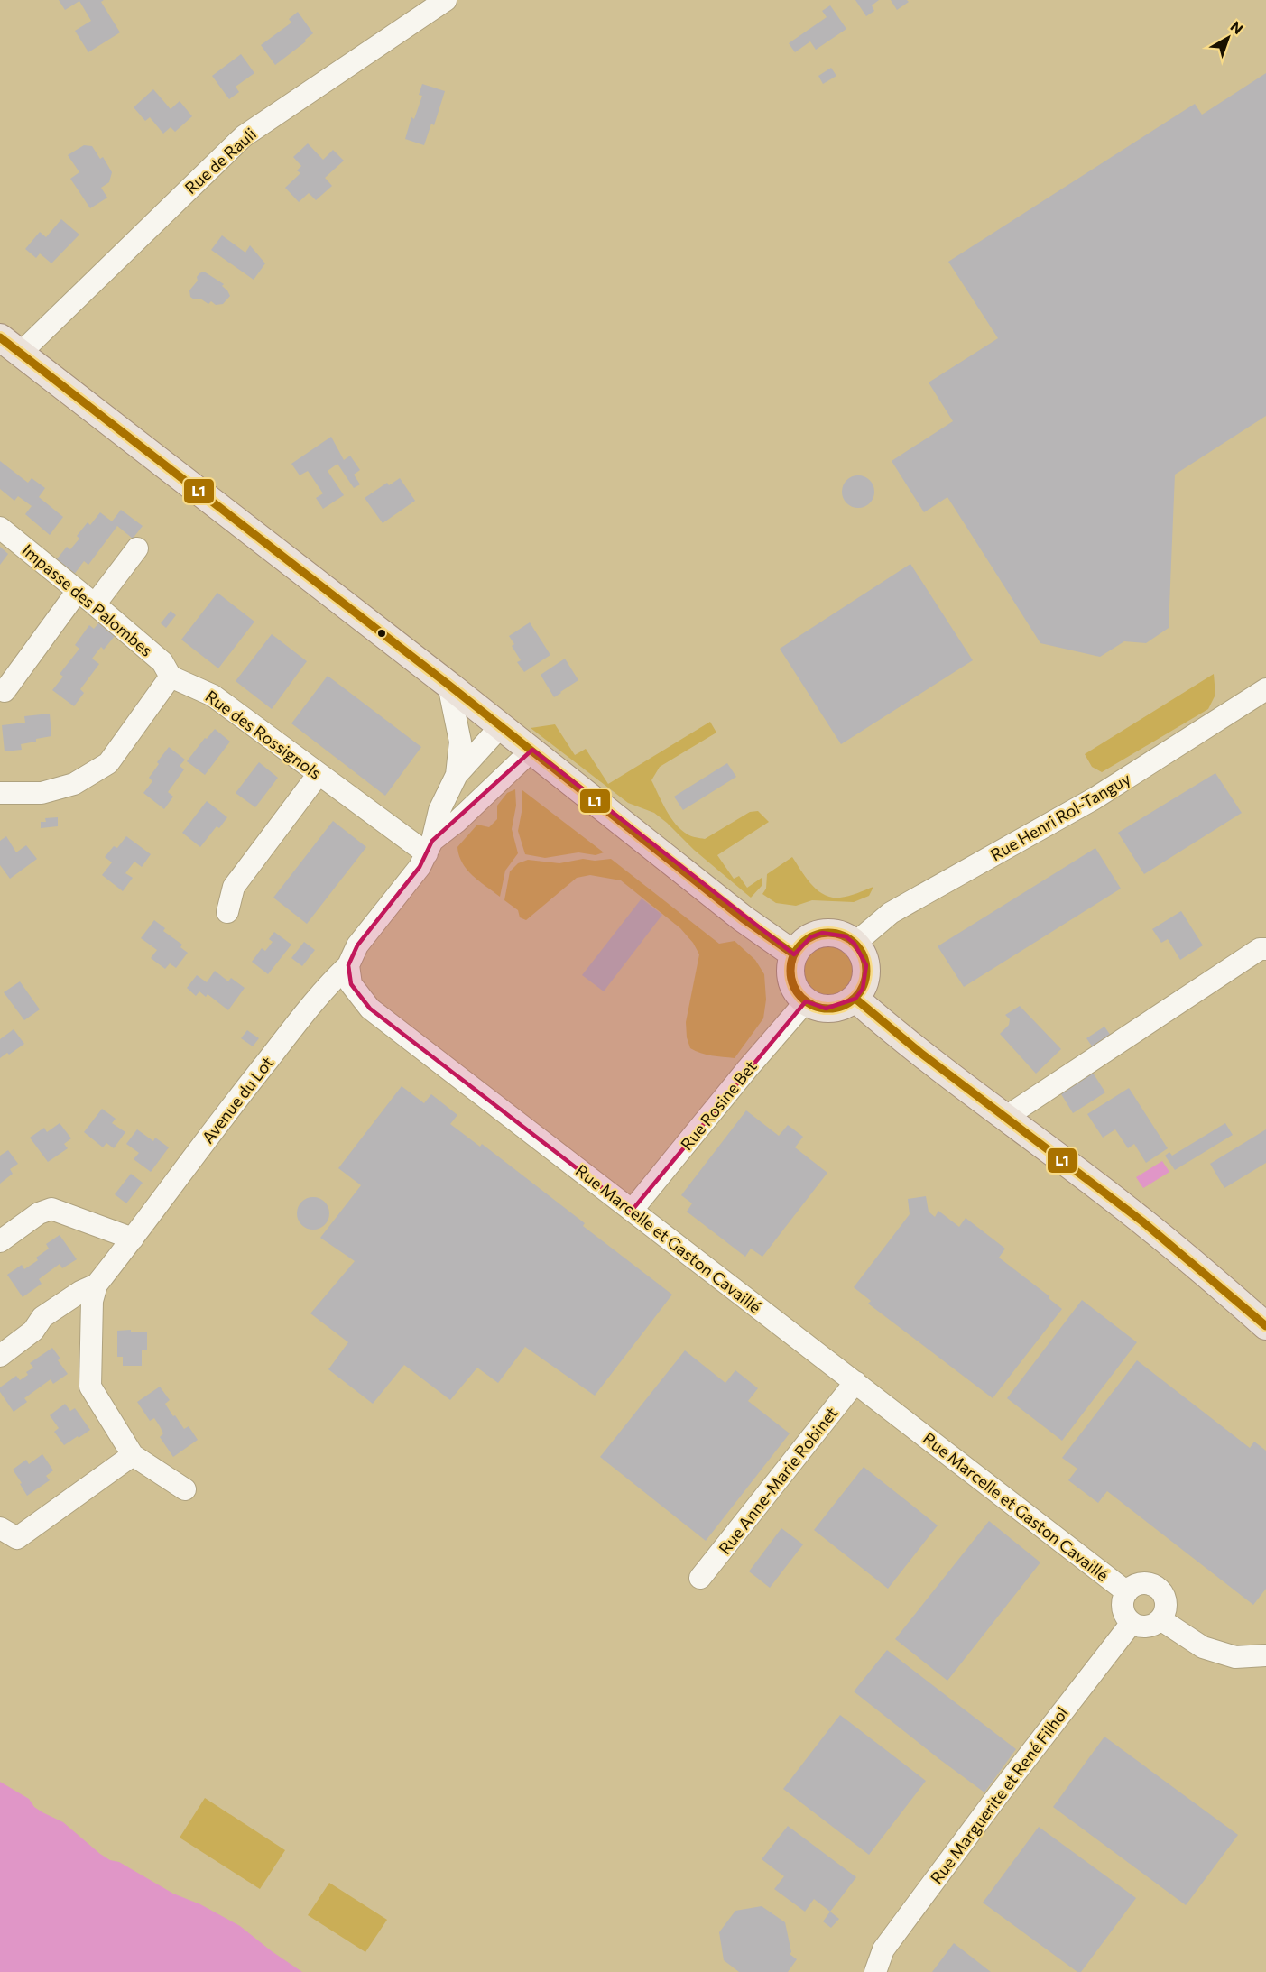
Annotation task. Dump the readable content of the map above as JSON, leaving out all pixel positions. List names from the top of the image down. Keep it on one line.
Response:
{"streets":{"street":["Rue de Rauli","Impasse des Palombes","Rue des Rossignols","Rue Henri Rol-Tanguy","Avenue du Lot","Rue Rosine Bet","Rue Marcelle et Gaston Cavaillé","Rue Anne-Marie Robinet","Rue Marguerite et René Filhol"]},"crossings":[["Impasse des Palombes","Rue des Rossignols"],["Rue Henri Rol-Tanguy","Rue Rosine Bet"],["Avenue du Lot","Rue Marcelle et Gaston Cavaillé"],["Rue Rosine Bet","Rue Marcelle et Gaston Cavaillé"],["Rue Marcelle et Gaston Cavaillé","Rue Anne-Marie Robinet"],["Rue Marcelle et Gaston Cavaillé","Rue Marguerite et René Filhol"]],"lines":["transit line L1"],"north":"top right"}
